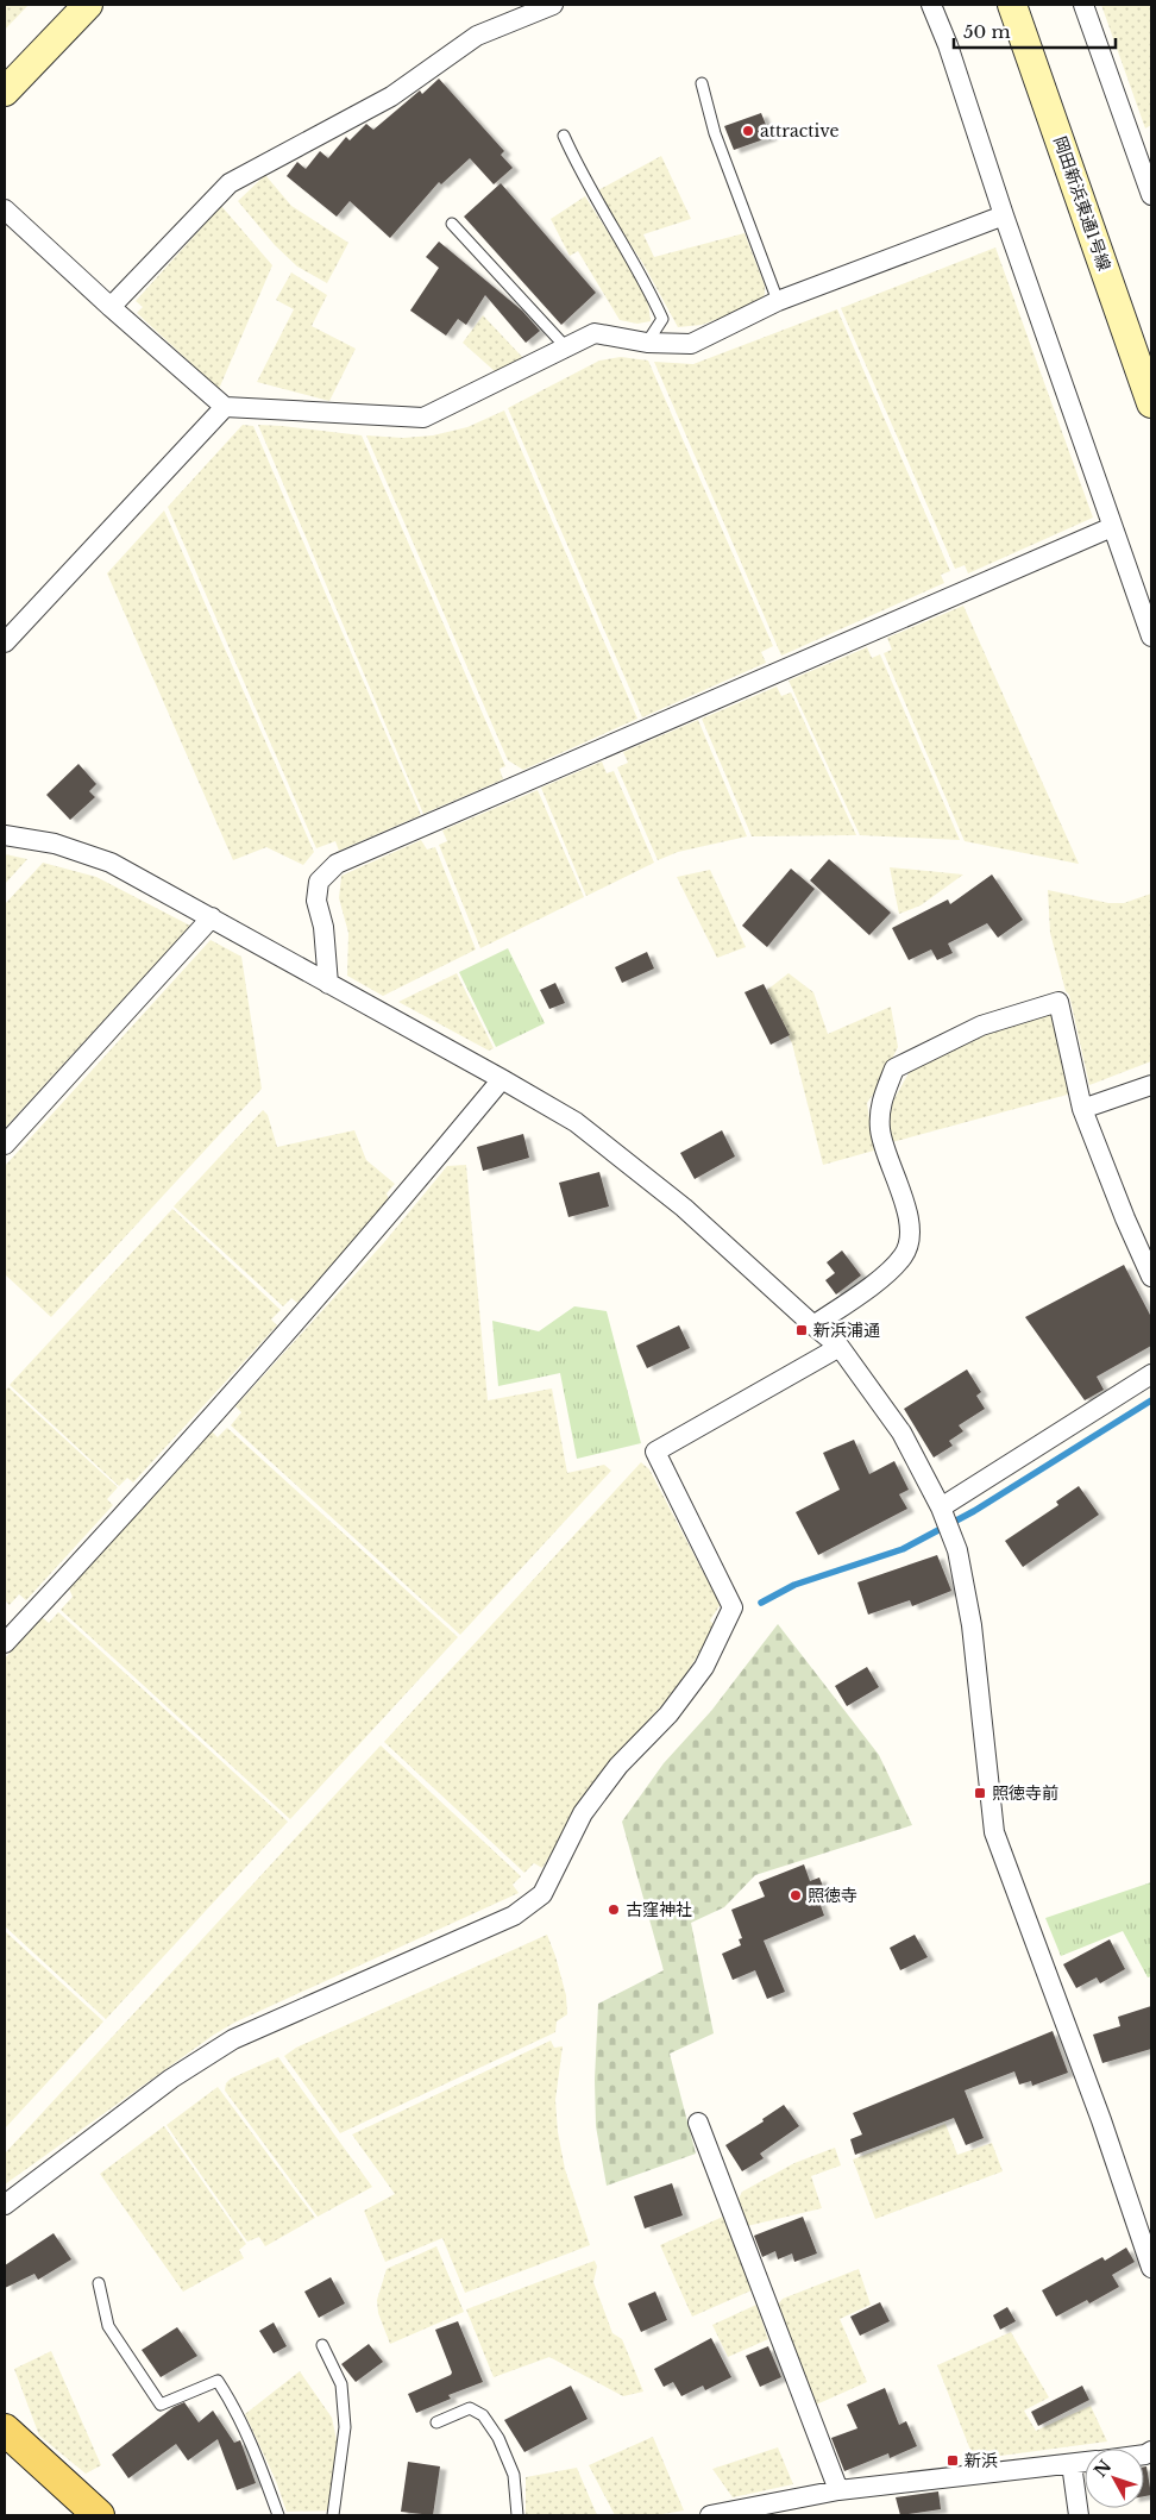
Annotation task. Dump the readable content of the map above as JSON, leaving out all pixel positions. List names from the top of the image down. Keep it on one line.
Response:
{"streets":{"street":["岡田新浜東通1号線"]},"places":{"other":["attractive","照徳寺","古窪神社"],"transit":["新浜浦通","照徳寺前","新浜"]},"scale_bar":"50 m","north":"top left"}
